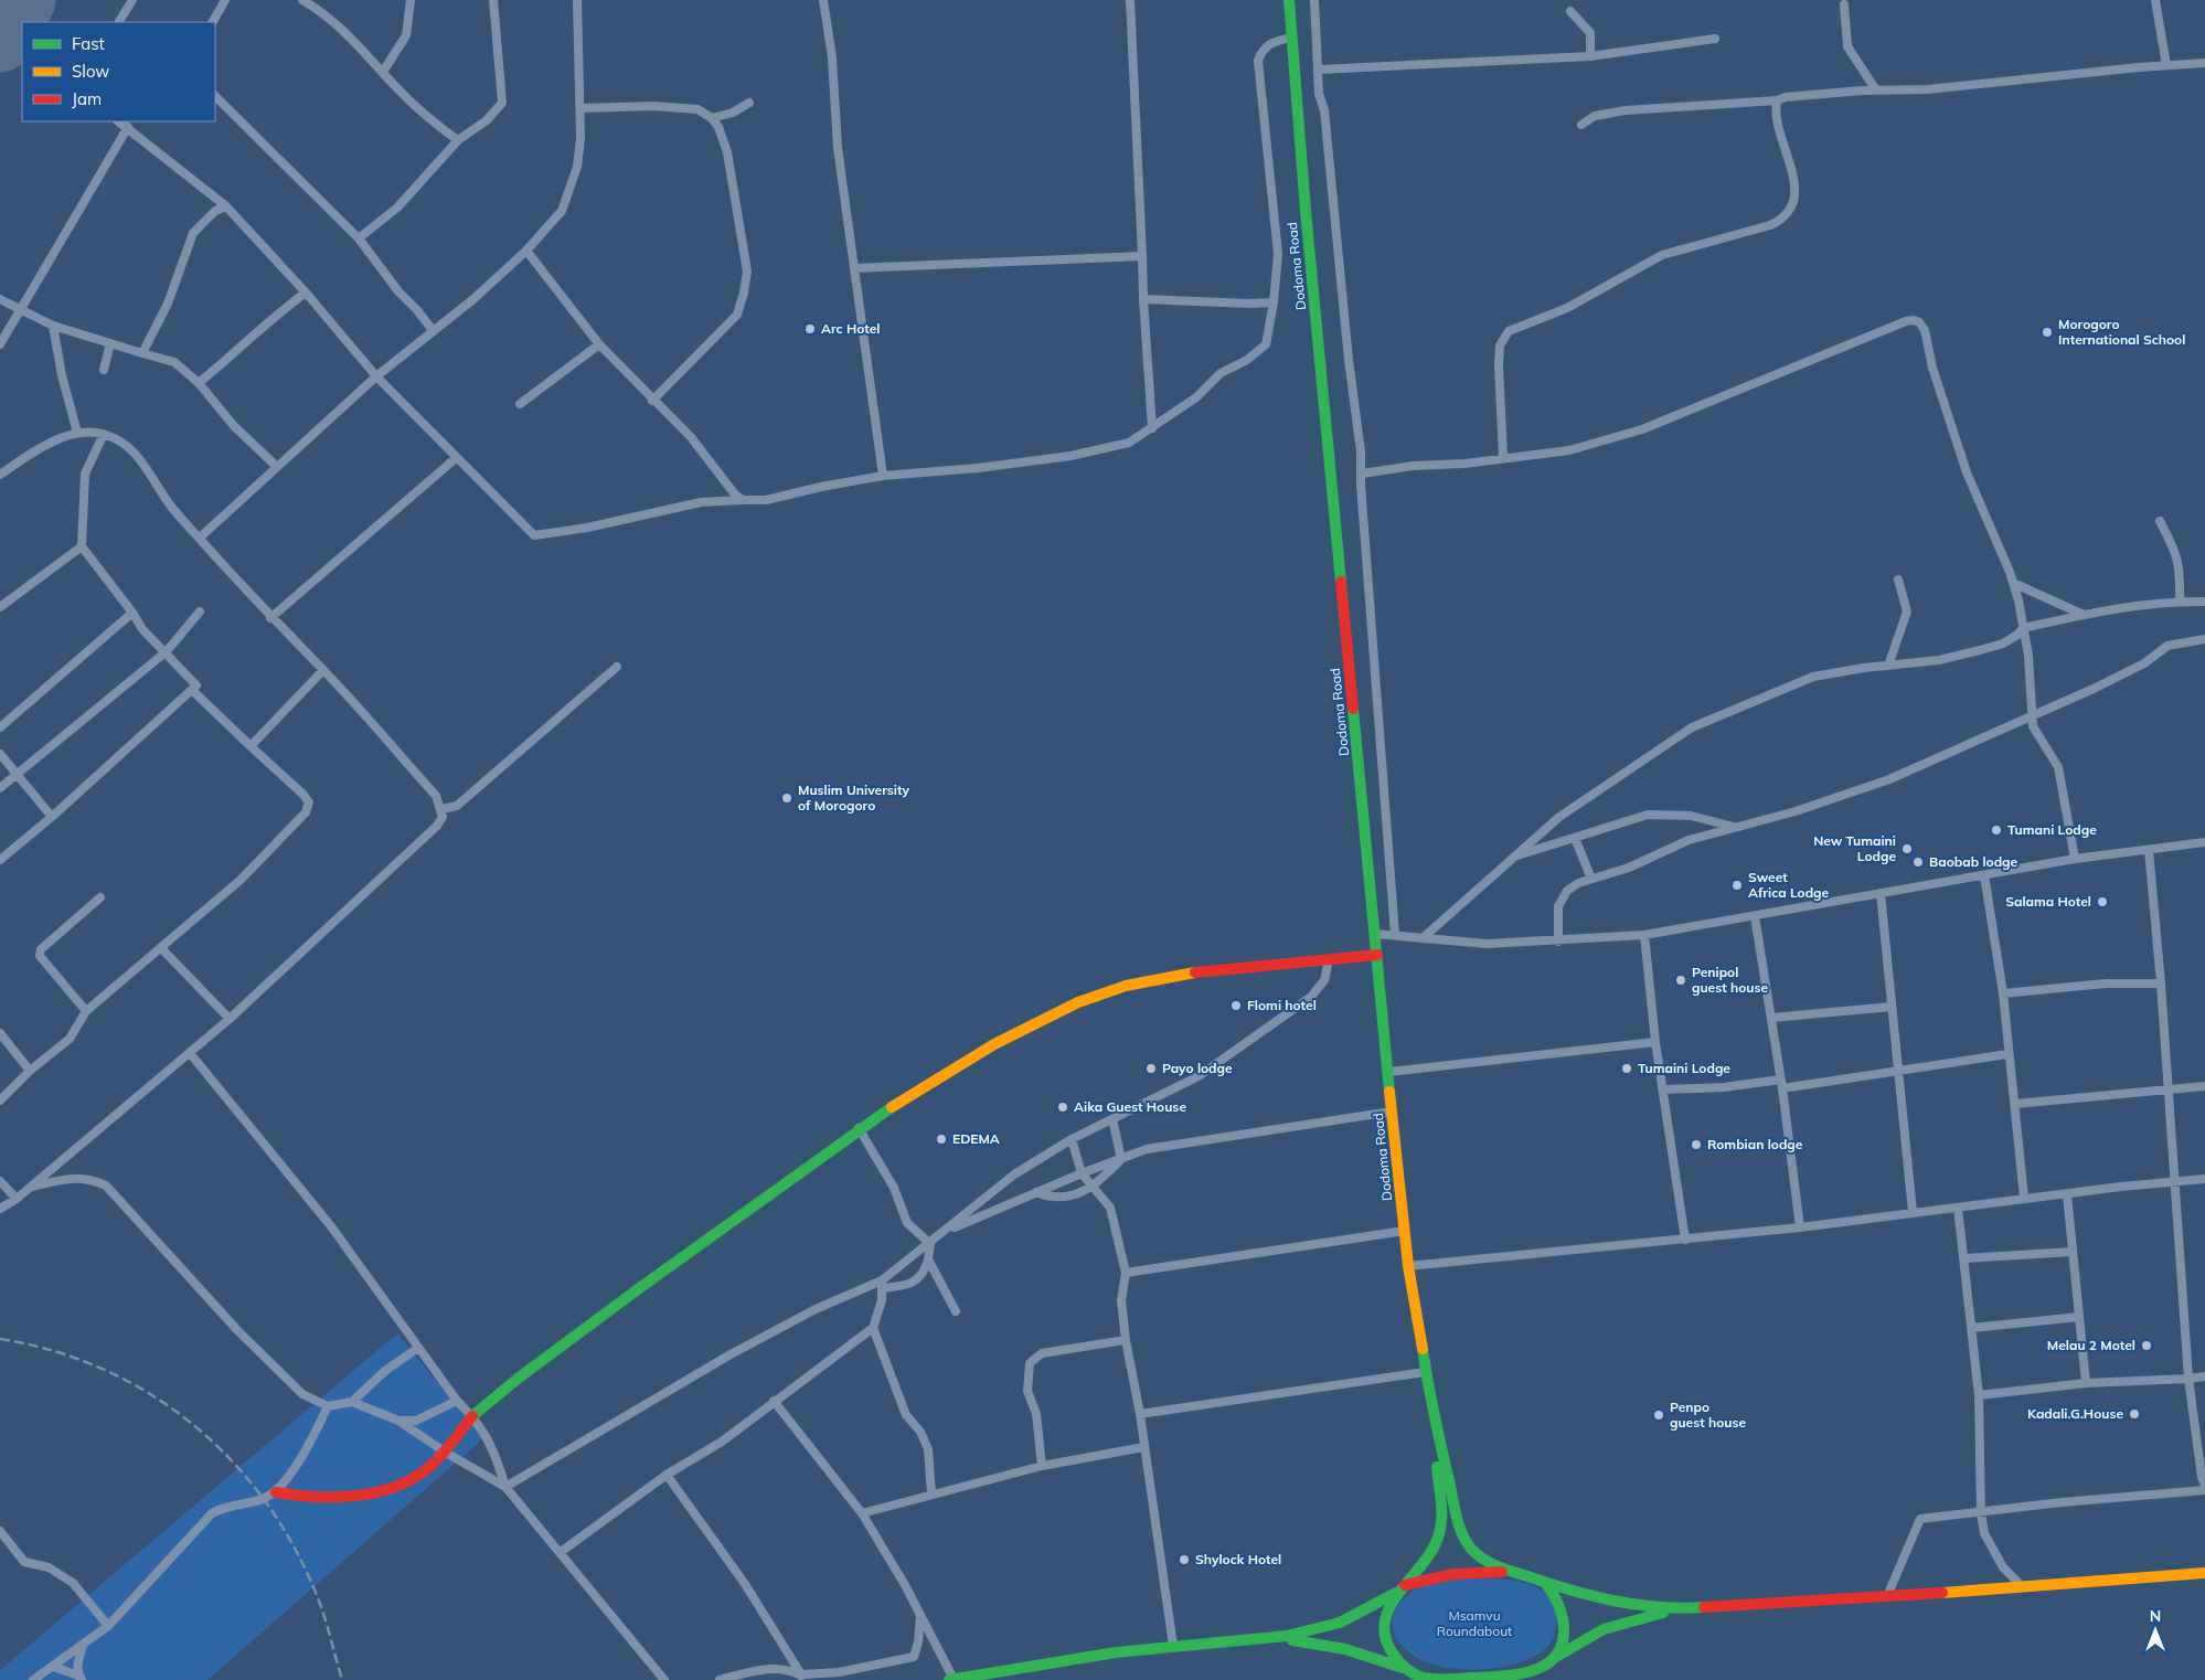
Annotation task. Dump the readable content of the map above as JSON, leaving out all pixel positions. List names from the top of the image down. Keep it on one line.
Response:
{"streets":{"main road":["Dodoma Road"]},"parks":["Msamvu Roundabout"],"places":["Arc Hotel","Morogoro International School","Muslim University of Morogoro","Tumani Lodge","New Tumaini Lodge","Baobab lodge","Sweet Africa Lodge","Salama Hotel","Penipol guest house","Flomi hotel","Payo lodge","Tumaini Lodge","Aika Guest House","EDEMA","Rombian lodge","Melau 2 Motel","Kadali.G.House","Penpo guest house","Shylock Hotel"],"legend":["Fast","Slow","Jam"],"north":"top"}
